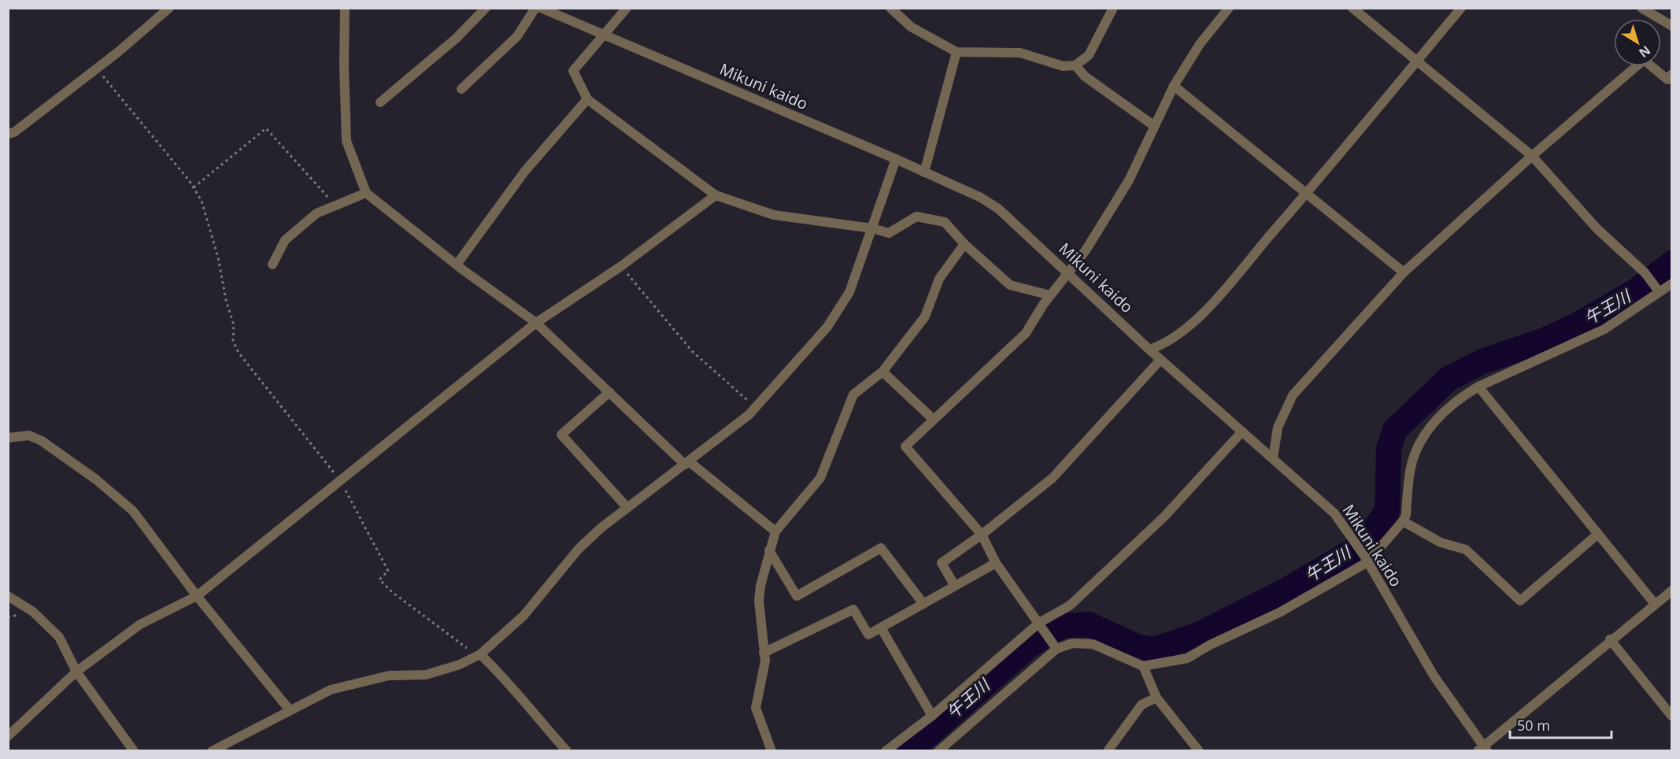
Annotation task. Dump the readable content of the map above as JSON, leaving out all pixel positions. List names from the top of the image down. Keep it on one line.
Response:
{"streets":{"street":["Mikuni kaido"]},"water":["午王川"],"scale_bar":"50 m","north":"bottom right"}
